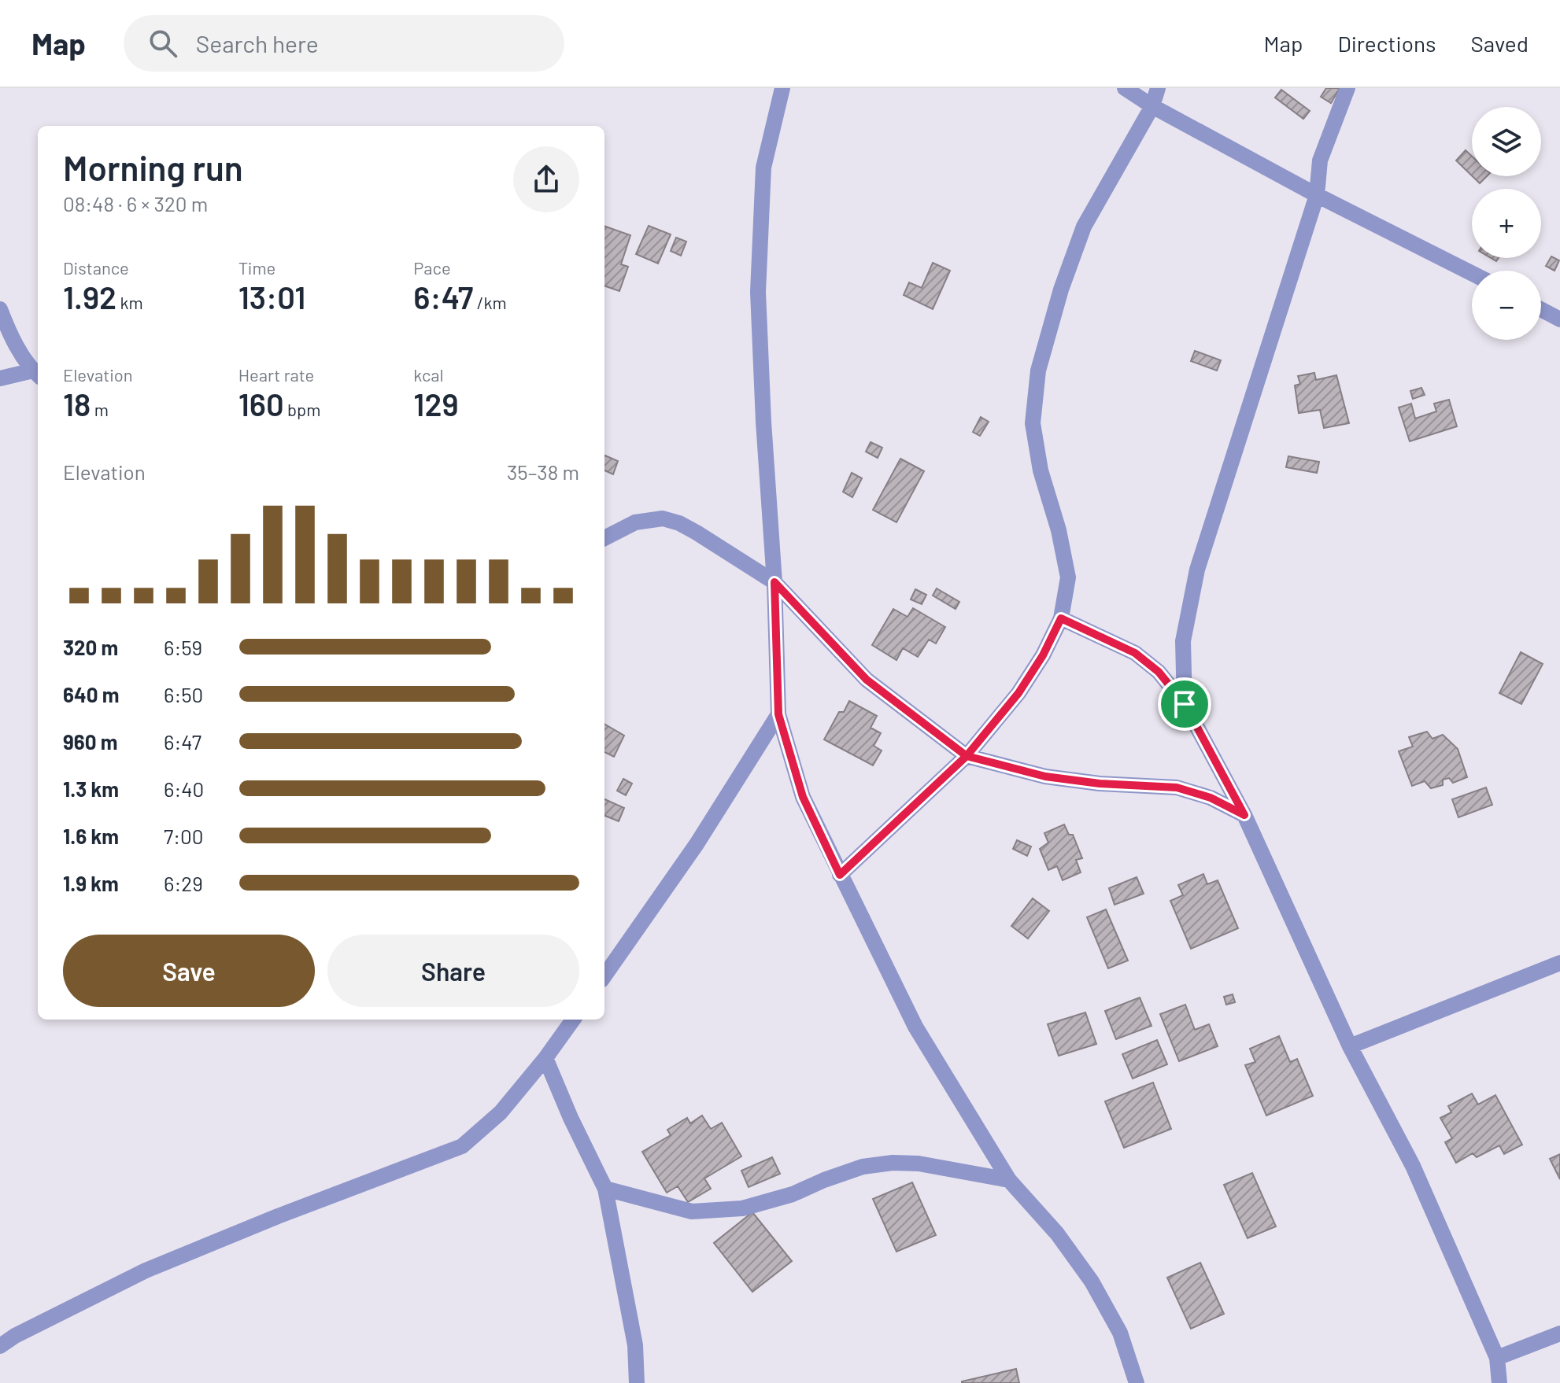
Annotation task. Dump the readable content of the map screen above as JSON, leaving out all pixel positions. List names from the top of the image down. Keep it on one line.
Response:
{"page":{"header":"Map","search":"Search here","nav":["Map","Directions","Saved"],"map_buttons":["+","−"],"heading":["Morning run","08:48 · 6 × 320 m"],"stats":[["Distance","1.92 km"],["Time","13:01"],["Pace","6:47 /km"],["Elevation","18 m"],["Heart rate","160 bpm"],["kcal","129"]],"chart":["Elevation","35–38 m"],"list":[{"name":"320 m","note":"6:59"},{"name":"640 m","note":"6:50"},{"name":"960 m","note":"6:47"},{"name":"1.3 km","note":"6:40"},{"name":"1.6 km","note":"7:00"},{"name":"1.9 km","note":"6:29"}],"buttons":["Save","Share"]}}
